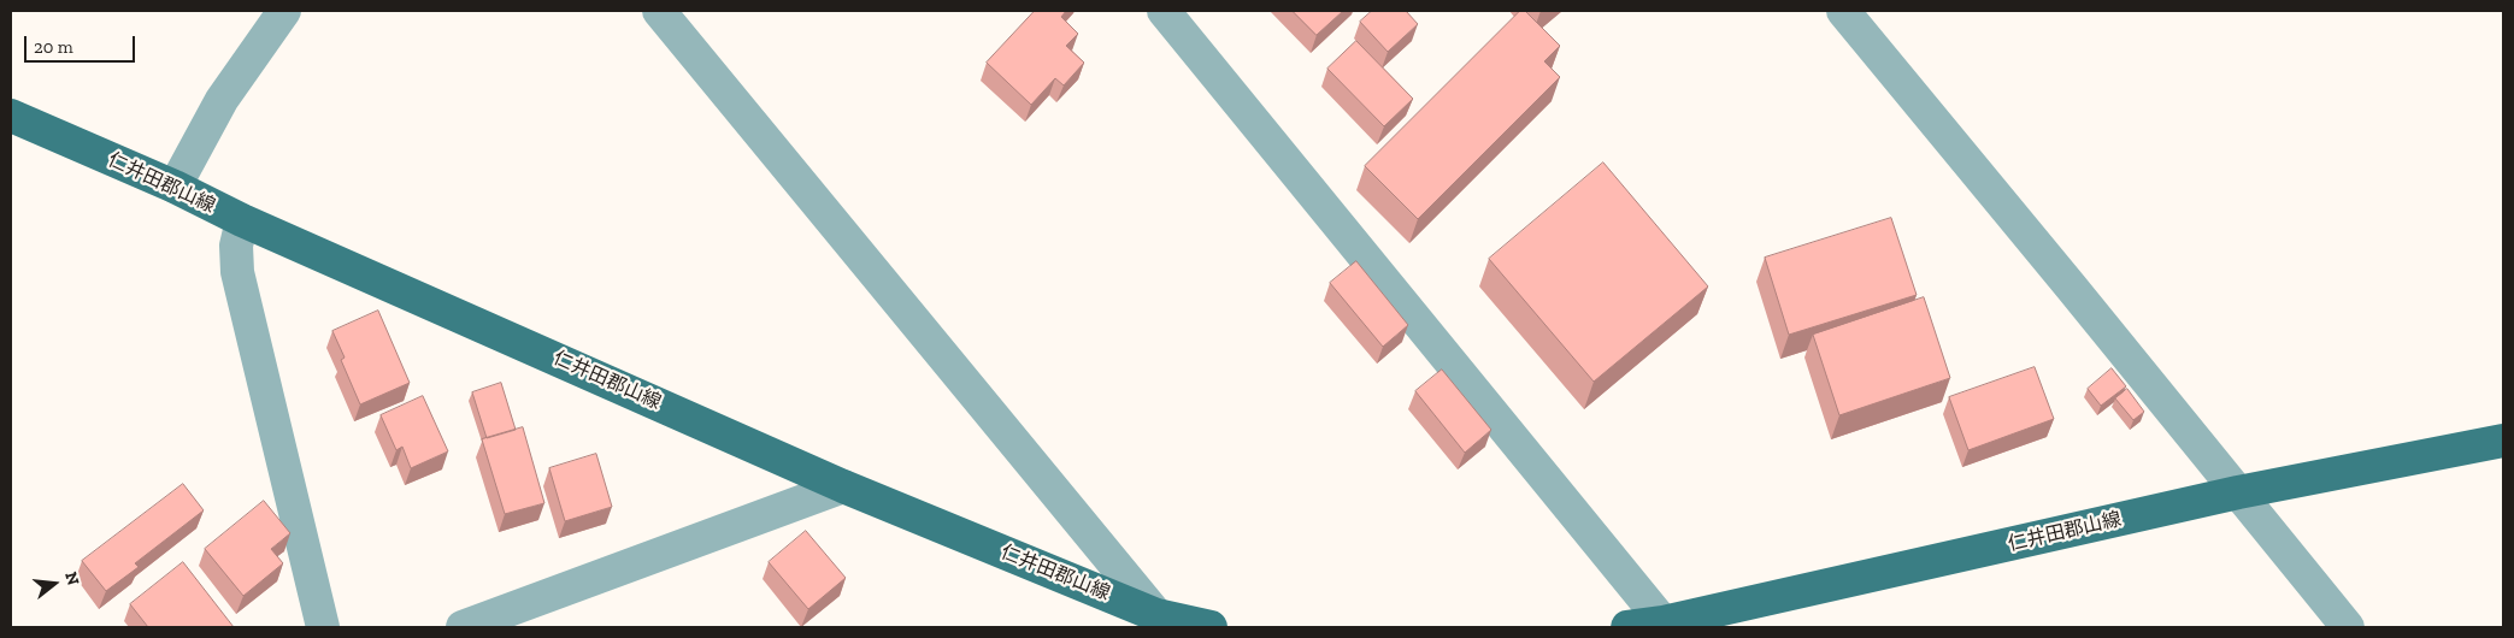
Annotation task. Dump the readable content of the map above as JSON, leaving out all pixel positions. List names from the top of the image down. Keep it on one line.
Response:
{"streets":{"main road":["仁井田郡山線"]},"scale_bar":"20 m","north":"right"}
